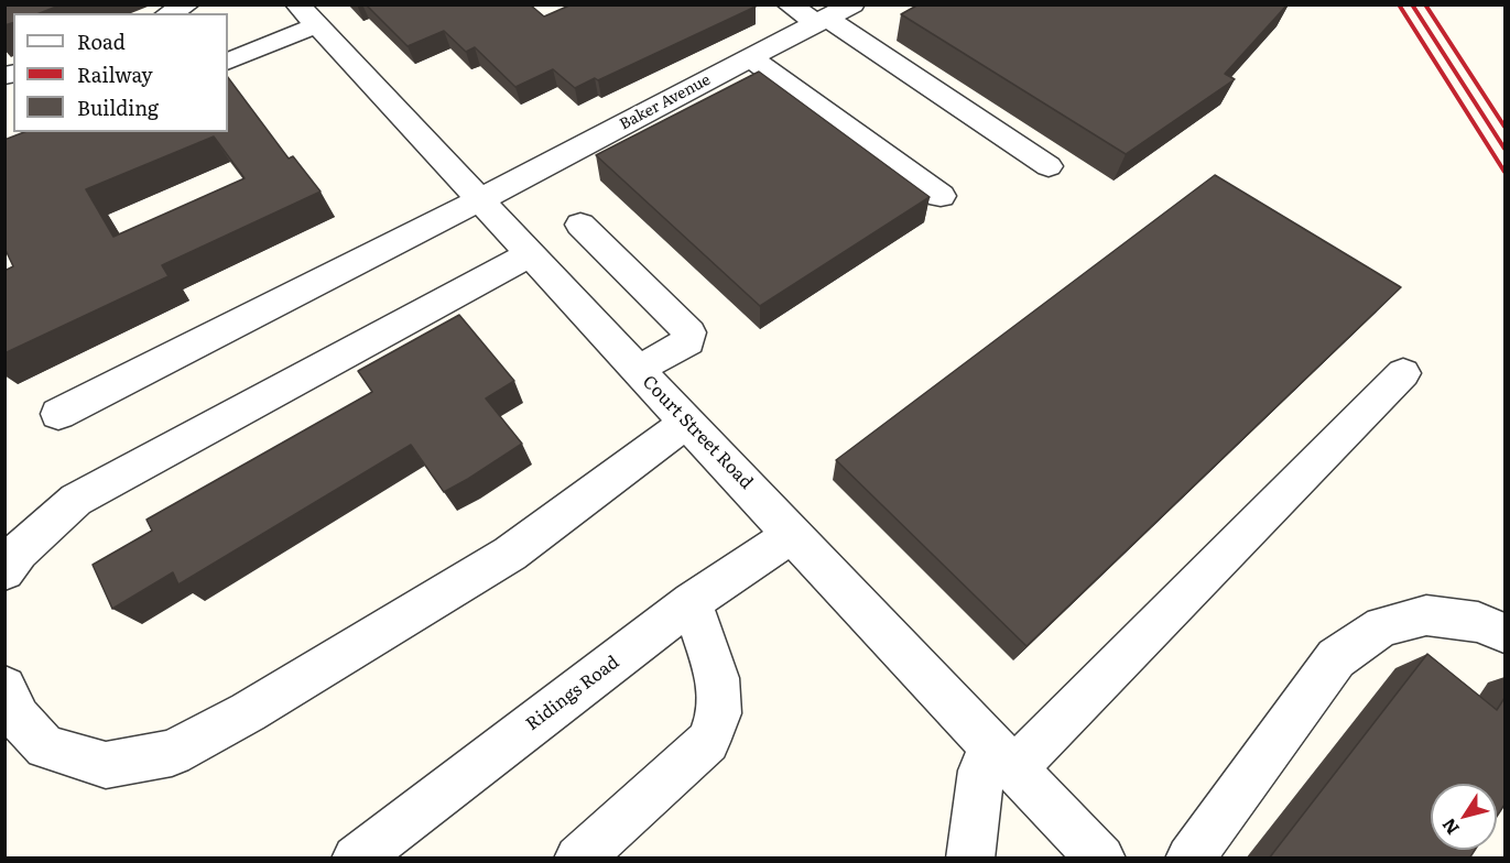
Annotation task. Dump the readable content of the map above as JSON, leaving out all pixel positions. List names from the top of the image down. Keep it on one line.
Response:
{"streets":{"street":["Baker Avenue","Court Street Road","Ridings Road"]},"crossings":[["Baker Avenue","Court Street Road"],["Court Street Road","Ridings Road"]],"legend":["Road","Railway","Building"],"north":"bottom left"}
